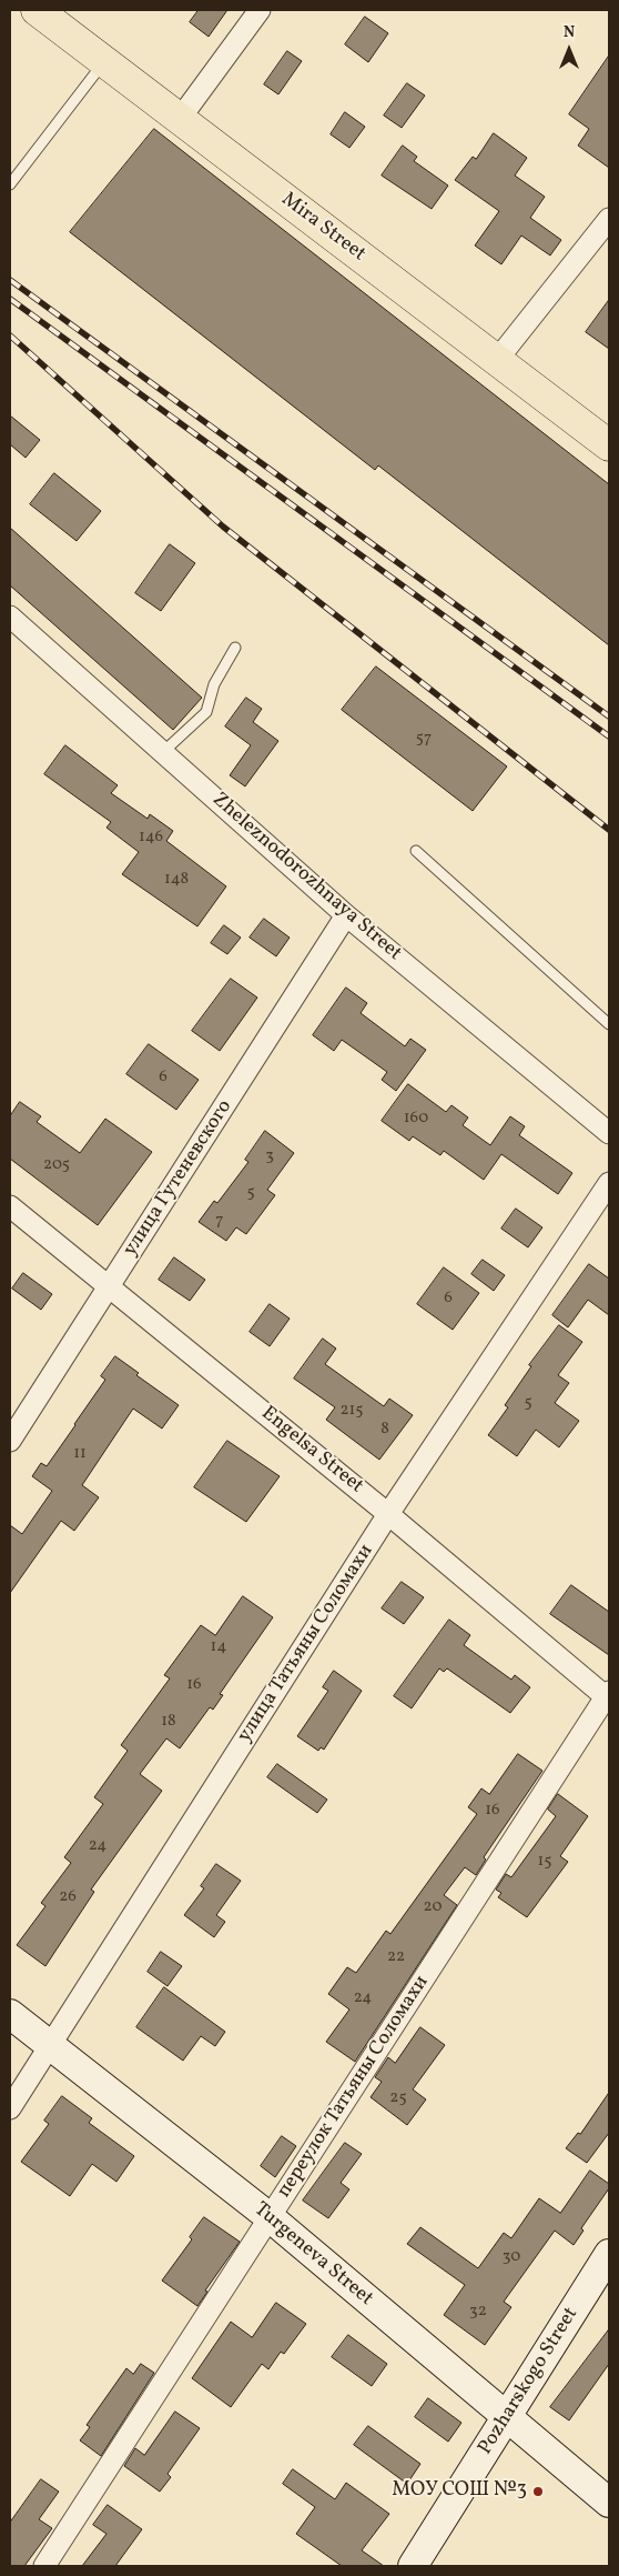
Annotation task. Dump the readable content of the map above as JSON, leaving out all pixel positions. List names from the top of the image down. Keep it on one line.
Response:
{"streets":{"main road":["Mira Street","Turgeneva Street","Pozharskogo Street"],"street":["Zheleznodorozhnaya Street","улица Гутеневского","Engelsa Street","улица Татьяны Соломахи","переулок Татьяны Соломахи"]},"crossings":[["Zheleznodorozhnaya Street","улица Гутеневского"],["улица Гутеневского","Engelsa Street"],["Engelsa Street","улица Татьяны Соломахи"],["Engelsa Street","переулок Татьяны Соломахи"],["улица Татьяны Соломахи","Turgeneva Street"],["переулок Татьяны Соломахи","Turgeneva Street"],["Turgeneva Street","Pozharskogo Street"]],"places":["МОУ СОШ №3"],"house_numbers":["57","146","148","6","160","3","205","5","7","6","5","215","8","11","14","16","18","16","24","15","26","20","22","24","25","30","32"],"north":"top"}
